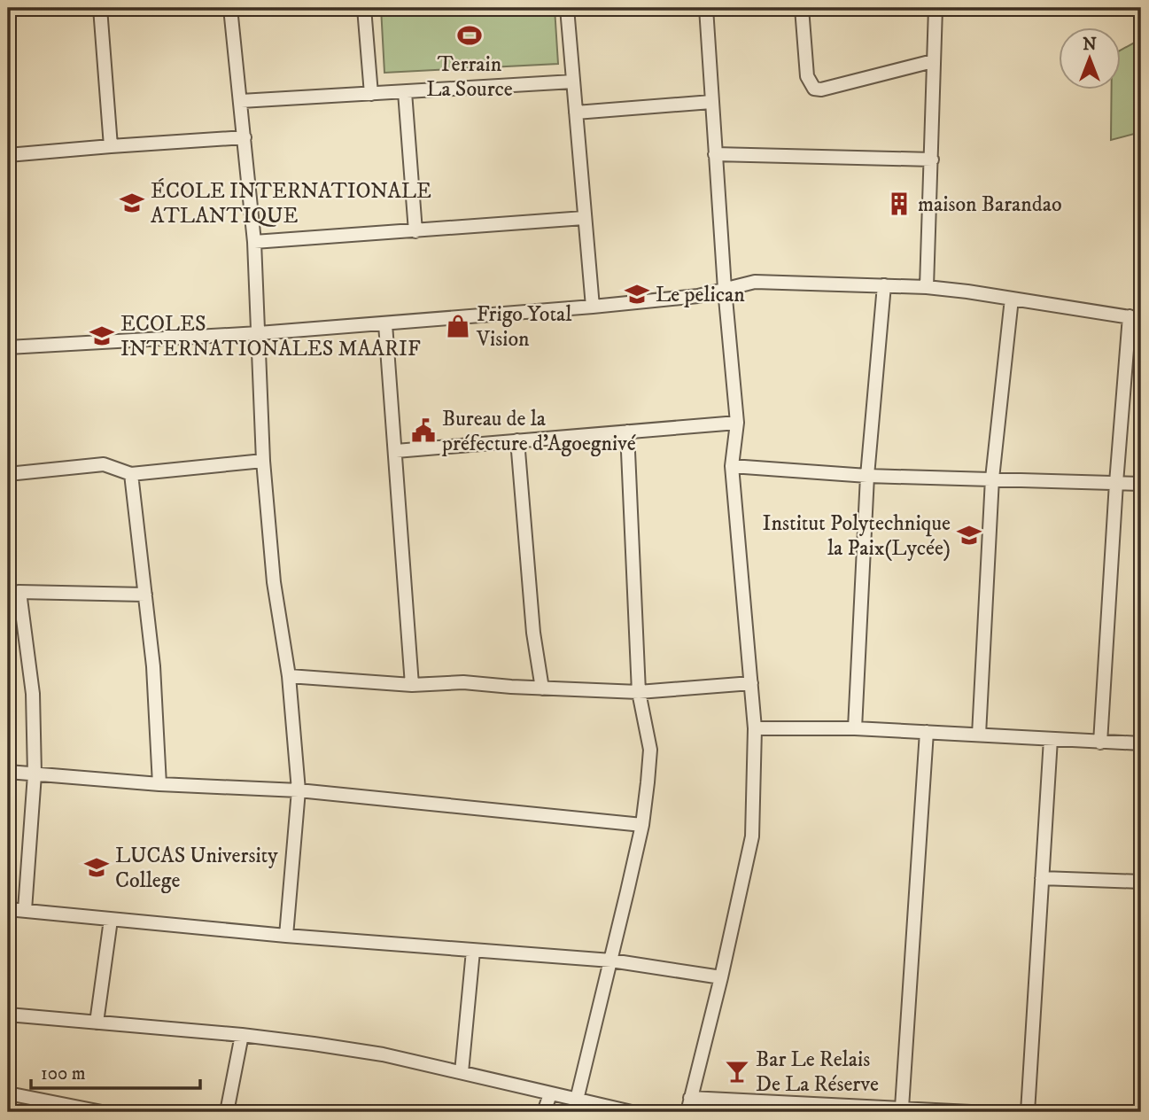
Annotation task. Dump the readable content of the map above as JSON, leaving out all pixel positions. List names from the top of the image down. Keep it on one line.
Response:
{"places":{"sports":["Terrain La Source"],"school or university":["ÉCOLE INTERNATIONALE ATLANTIQUE","Le pelican","ECOLES INTERNATIONALES MAARIF","Institut Polytechnique la Paix(Lycée)","LUCAS University College"],"building":["maison Barandao"],"shop":["Frigo Yotal Vision"],"public building":["Bureau de la préfecture d'Agoegnivé"],"bar":["Bar Le Relais De La Réserve"]},"scale_bar":"100 m","north":"top"}
